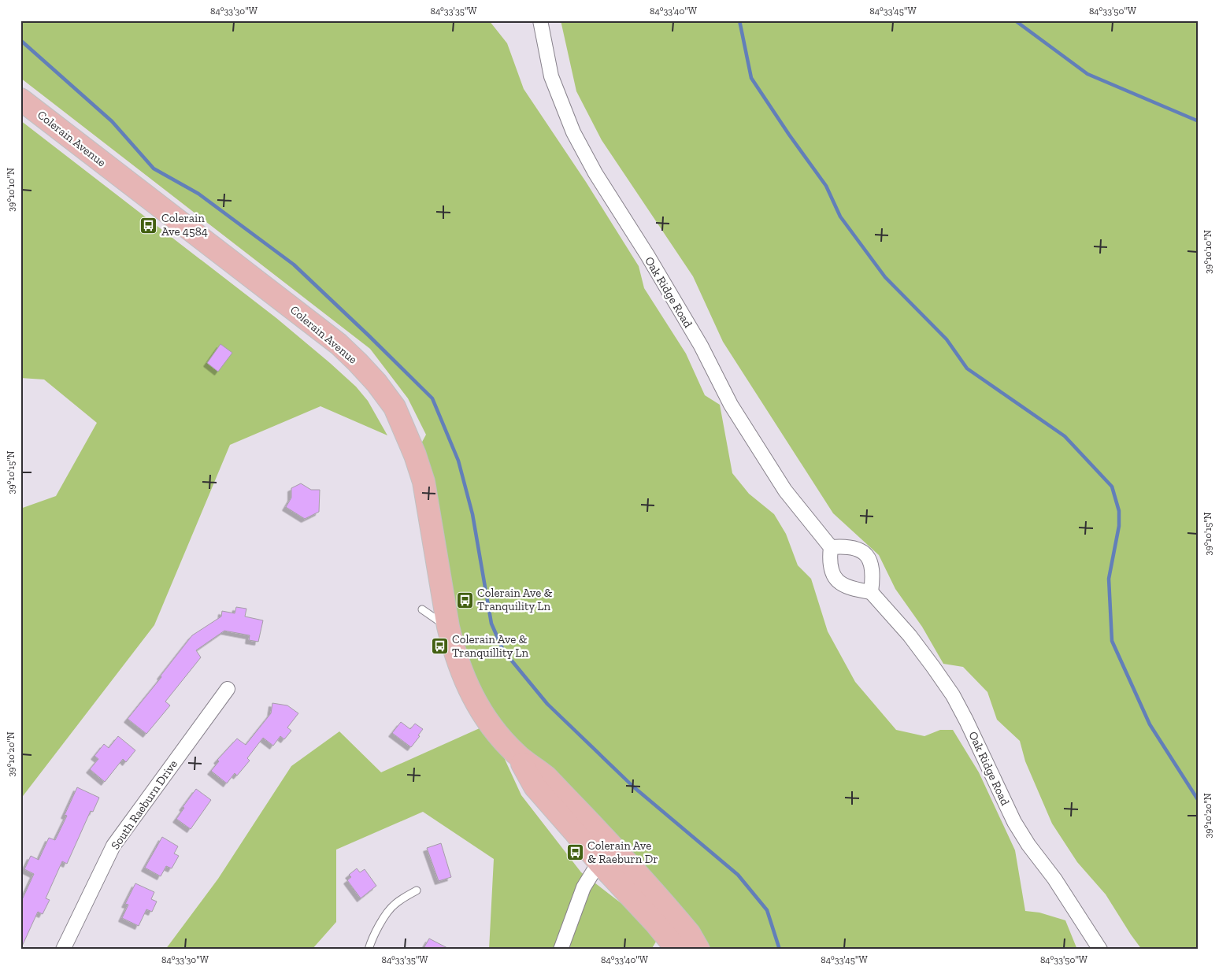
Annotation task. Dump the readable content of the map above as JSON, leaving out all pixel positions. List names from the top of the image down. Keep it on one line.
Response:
{"streets":{"main road":["Colerain Avenue"],"street":["Oak Ridge Road","South Raeburn Drive"]},"places":{"bus stop":["Colerain Ave 4584","Colerain Ave & Tranquility Ln","Colerain Ave & Tranquillity Ln","Colerain Ave & Raeburn Dr"]},"coordinates":["84°33'30\"W","84°33'35\"W","84°33'40\"W","84°33'45\"W","84°33'50\"W","39°10'10\"N","39°10'15\"N","39°10'20\"N"]}
